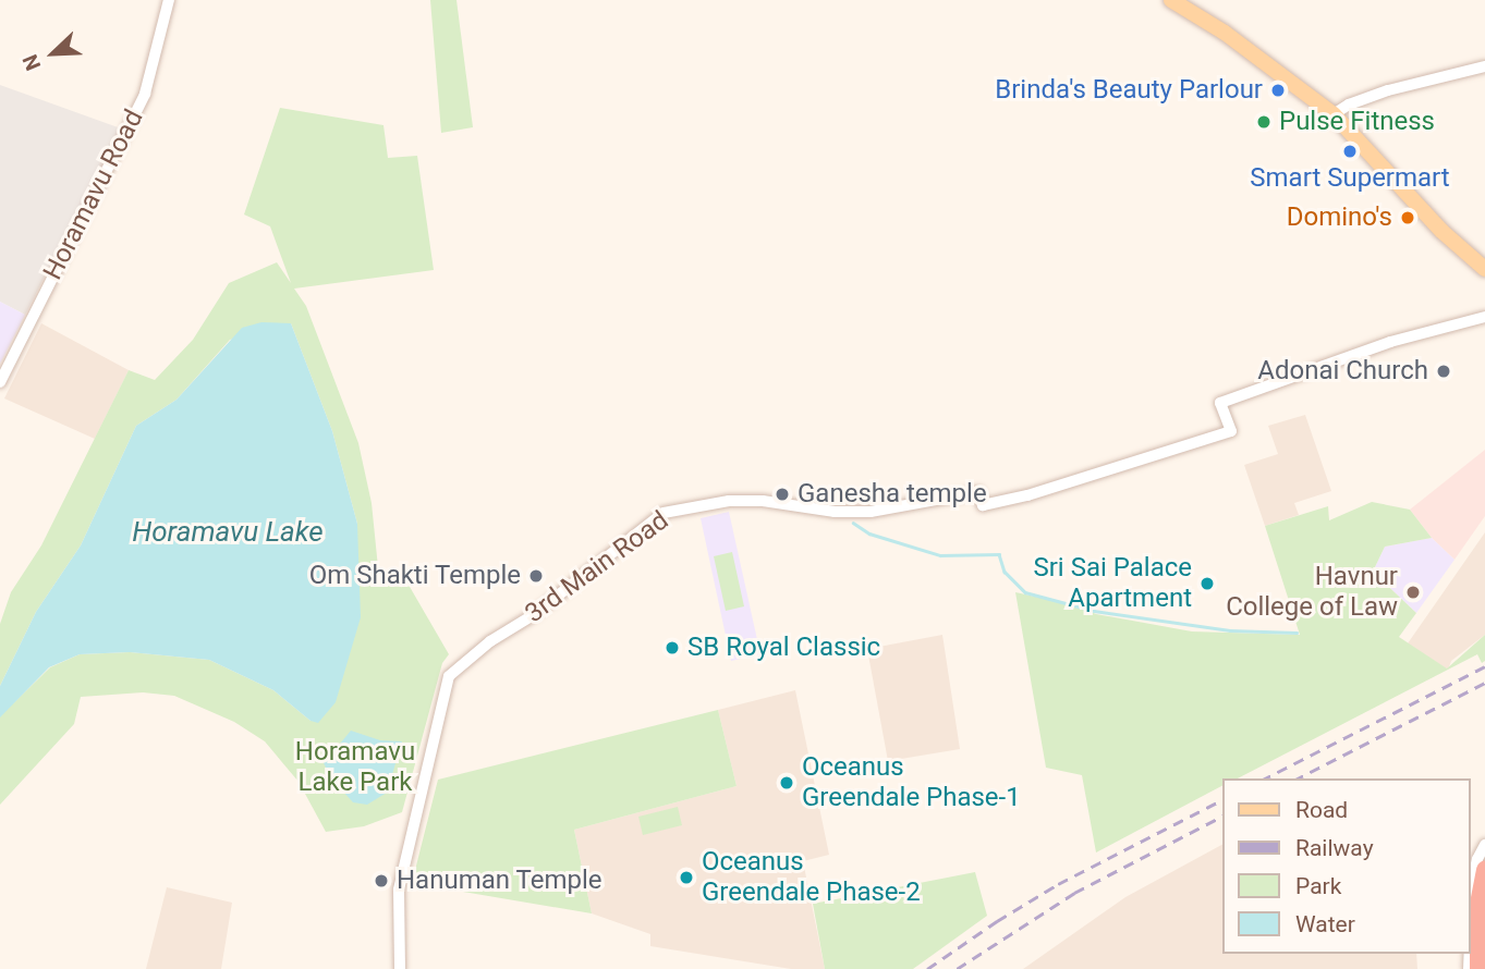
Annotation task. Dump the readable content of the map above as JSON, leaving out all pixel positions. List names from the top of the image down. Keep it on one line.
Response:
{"streets":{"street":["Horamavu Road","3rd Main Road"]},"water":["Horamavu Lake"],"parks":["Horamavu Lake Park"],"places":["Brinda's Beauty Parlour","Pulse Fitness","Smart Supermart","Domino's","Adonai Church","Ganesha temple","Om Shakti Temple","Sri Sai Palace Apartment","Havnur College of Law","SB Royal Classic","Oceanus Greendale Phase-1","Oceanus Greendale Phase-2","Hanuman Temple"],"legend":["Road","Railway","Park","Water"],"north":"bottom left"}
